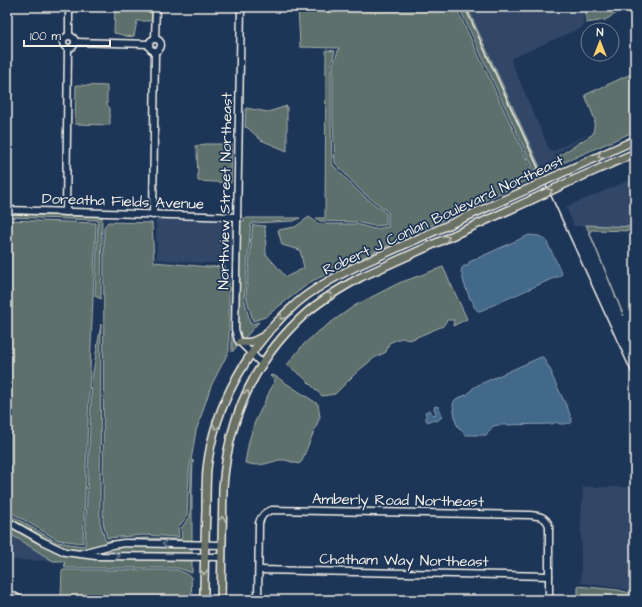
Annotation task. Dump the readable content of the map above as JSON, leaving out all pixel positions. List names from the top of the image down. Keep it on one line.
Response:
{"streets":{"main road":["Robert J Conlan Boulevard Northeast"],"street":["Northview Street Northeast","Doreatha Fields Avenue","Amberly Road Northeast","Chatham Way Northeast"]},"crossings":[["Northview Street Northeast","Doreatha Fields Avenue"],["Northview Street Northeast","Robert J Conlan Boulevard Northeast"],["Amberly Road Northeast","Chatham Way Northeast"]],"scale_bar":"100 m","north":"top"}
